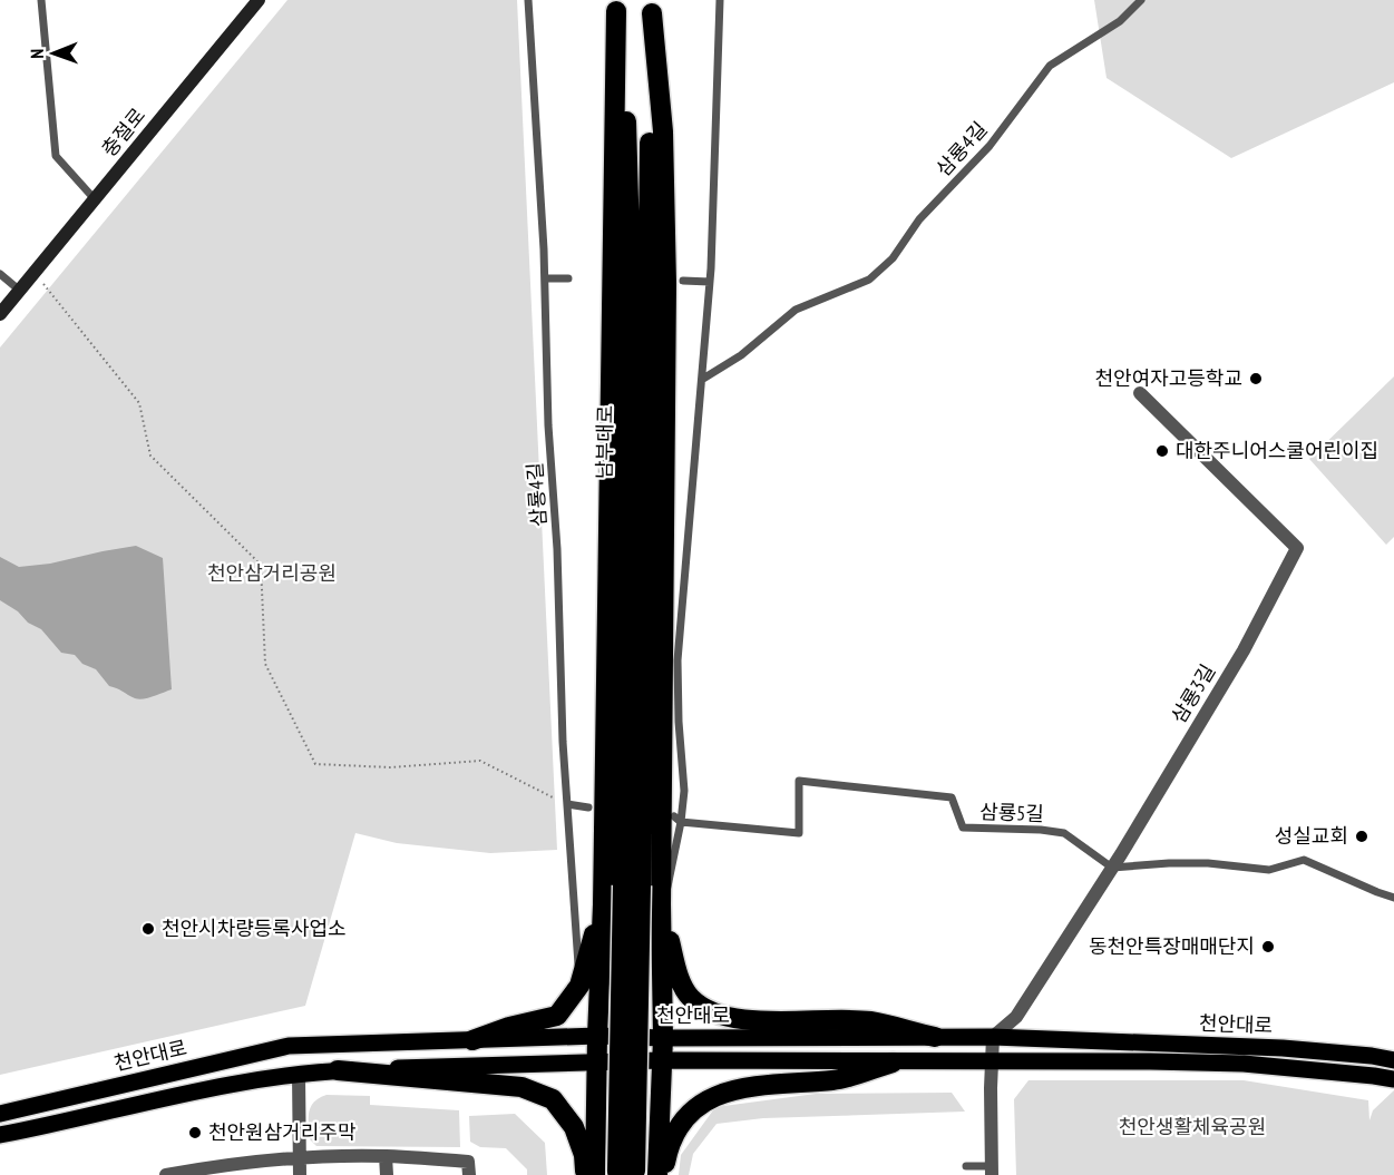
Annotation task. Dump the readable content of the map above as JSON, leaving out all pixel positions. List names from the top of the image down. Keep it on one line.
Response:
{"streets":{"highway":["남부대로"],"main road":["천안대로"],"street":["충절로","삼룡3길"],"lane":["삼룡4길","삼룡5길"]},"crossings":[["삼룡3길","삼룡5길"],["삼룡3길","천안대로"]],"parks":["천안삼거리공원","천안생활체육공원"],"places":["천안여자고등학교","대한주니어스쿨어린이집","성실교회","천안시차량등록사업소","동천안특장매매단지","천안원삼거리주막"],"north":"left"}
